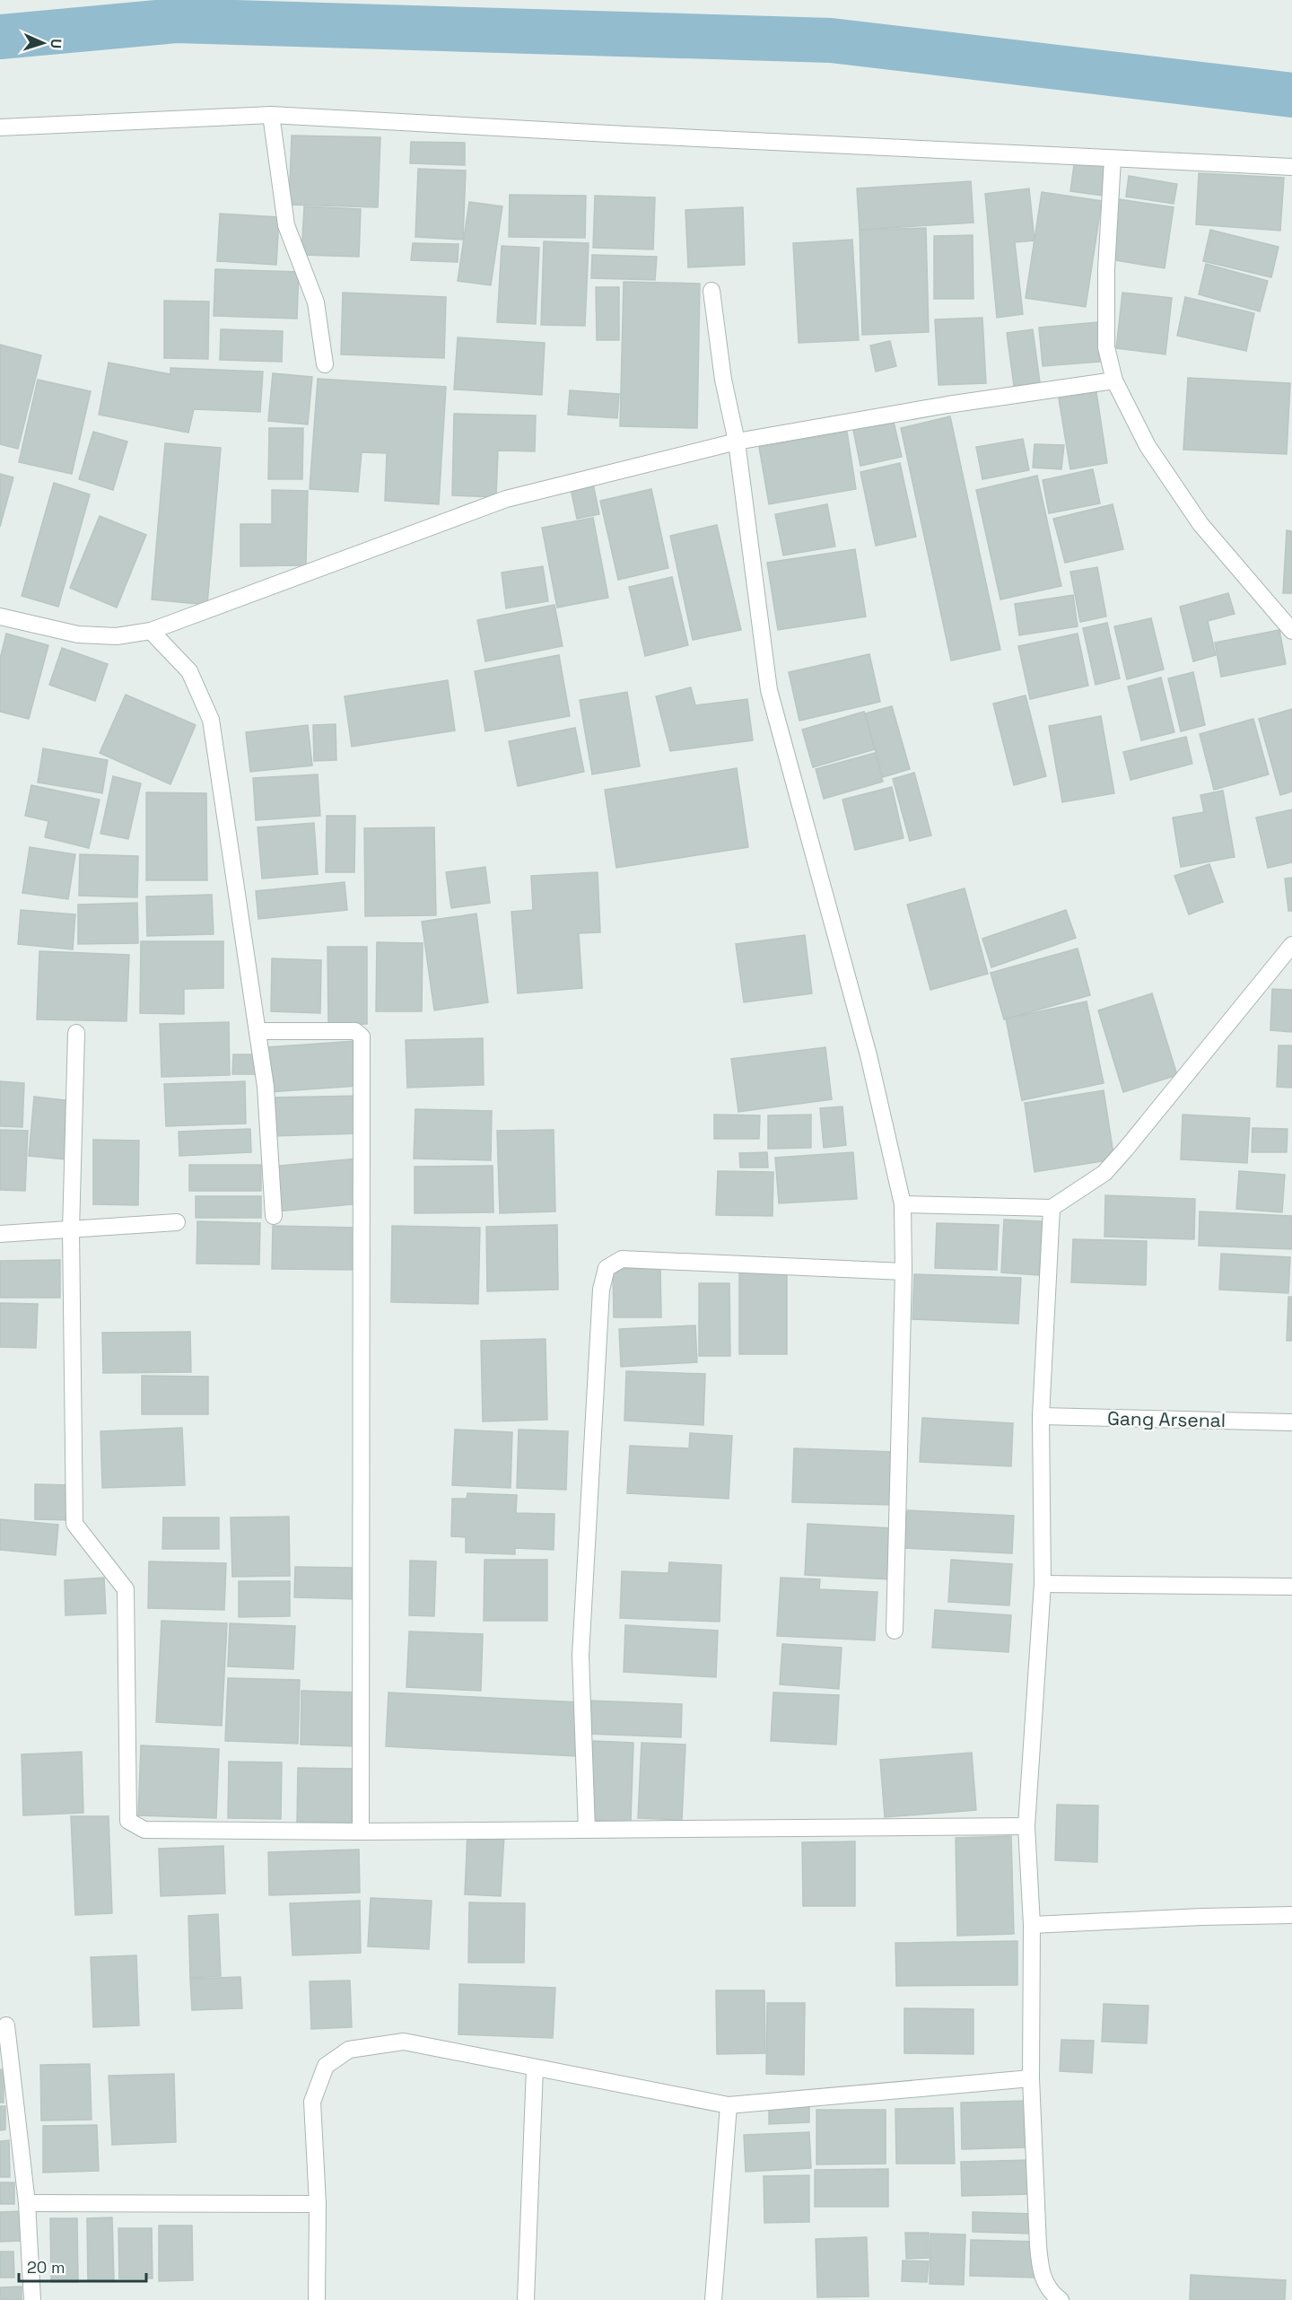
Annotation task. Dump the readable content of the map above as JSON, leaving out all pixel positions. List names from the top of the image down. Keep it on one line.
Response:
{"streets":{"street":["Gang Arsenal"]},"scale_bar":"20 m","north":"right"}
